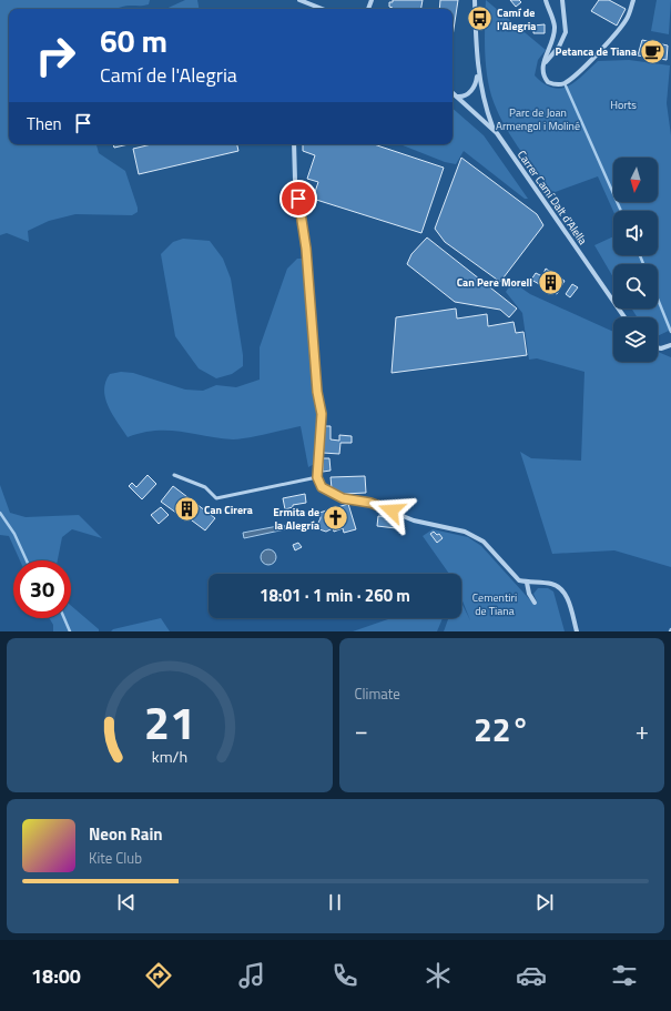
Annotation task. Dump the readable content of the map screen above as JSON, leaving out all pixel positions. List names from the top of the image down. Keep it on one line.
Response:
{"streets":{"street":["Carrer Camí Dalt d'Alella"]},"parks":["Horts","Parc de Joan Armengol i Moliné","Cementiri de Tiana"],"places":{"bus stop":["Camí de l'Alegria"],"cafe":["Petanca de Tiana"],"building":["Can Pere Morell","Can Cirera"],"church":["Ermita de la Alegría"]},"north":"bottom","page":{"turn":["60 m","Camí de l'Alegria"],"then":"Then","limit":"30","trip":"18:01 · 1 min · 260 m","tile":"Climate","heat":["−","22°","+"],"song":["Neon Rain","Kite Club"],"tabs":"18:00","gauge":["21","km/h"]}}
